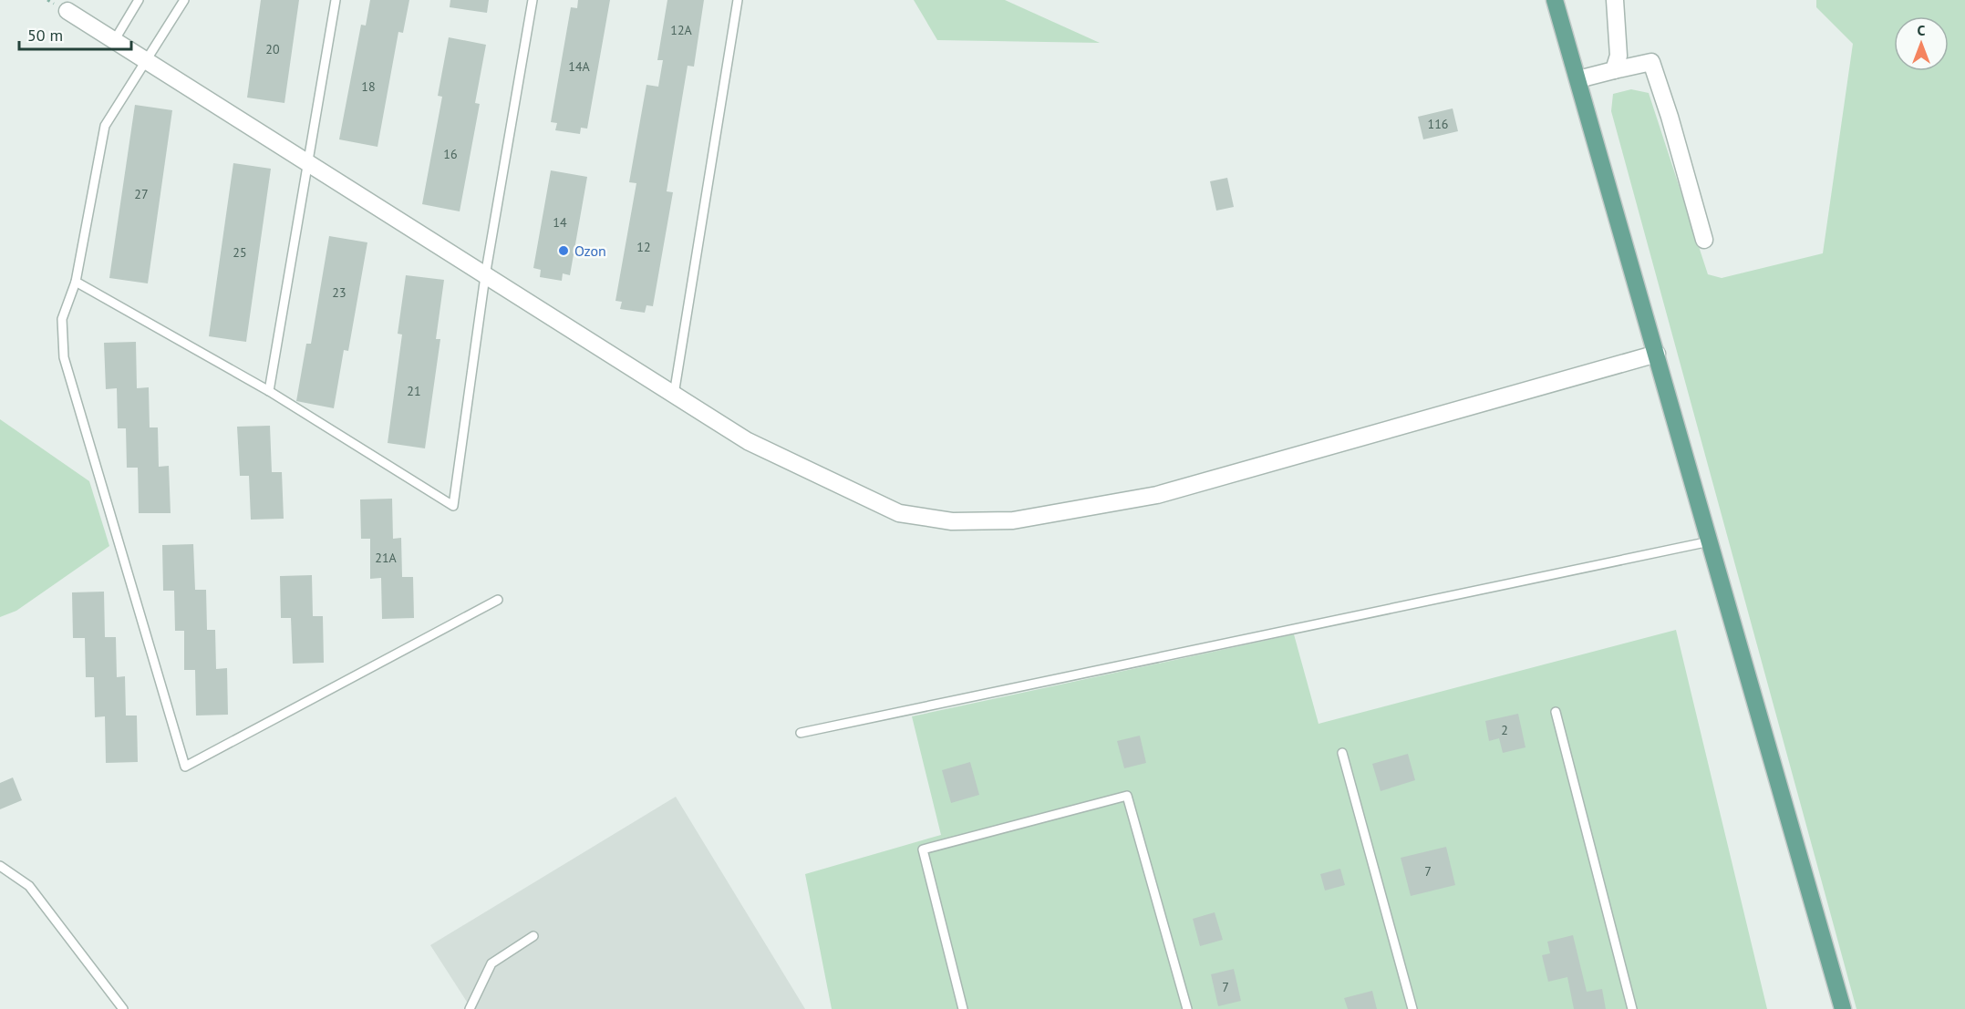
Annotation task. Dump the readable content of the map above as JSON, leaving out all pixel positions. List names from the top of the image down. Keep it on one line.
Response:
{"places":["Ozon"],"house_numbers":["12А","20","14А","18","116","16","27","14","12","25","23","21","21А","2","7","7"],"scale_bar":"50 m","north":"top"}
